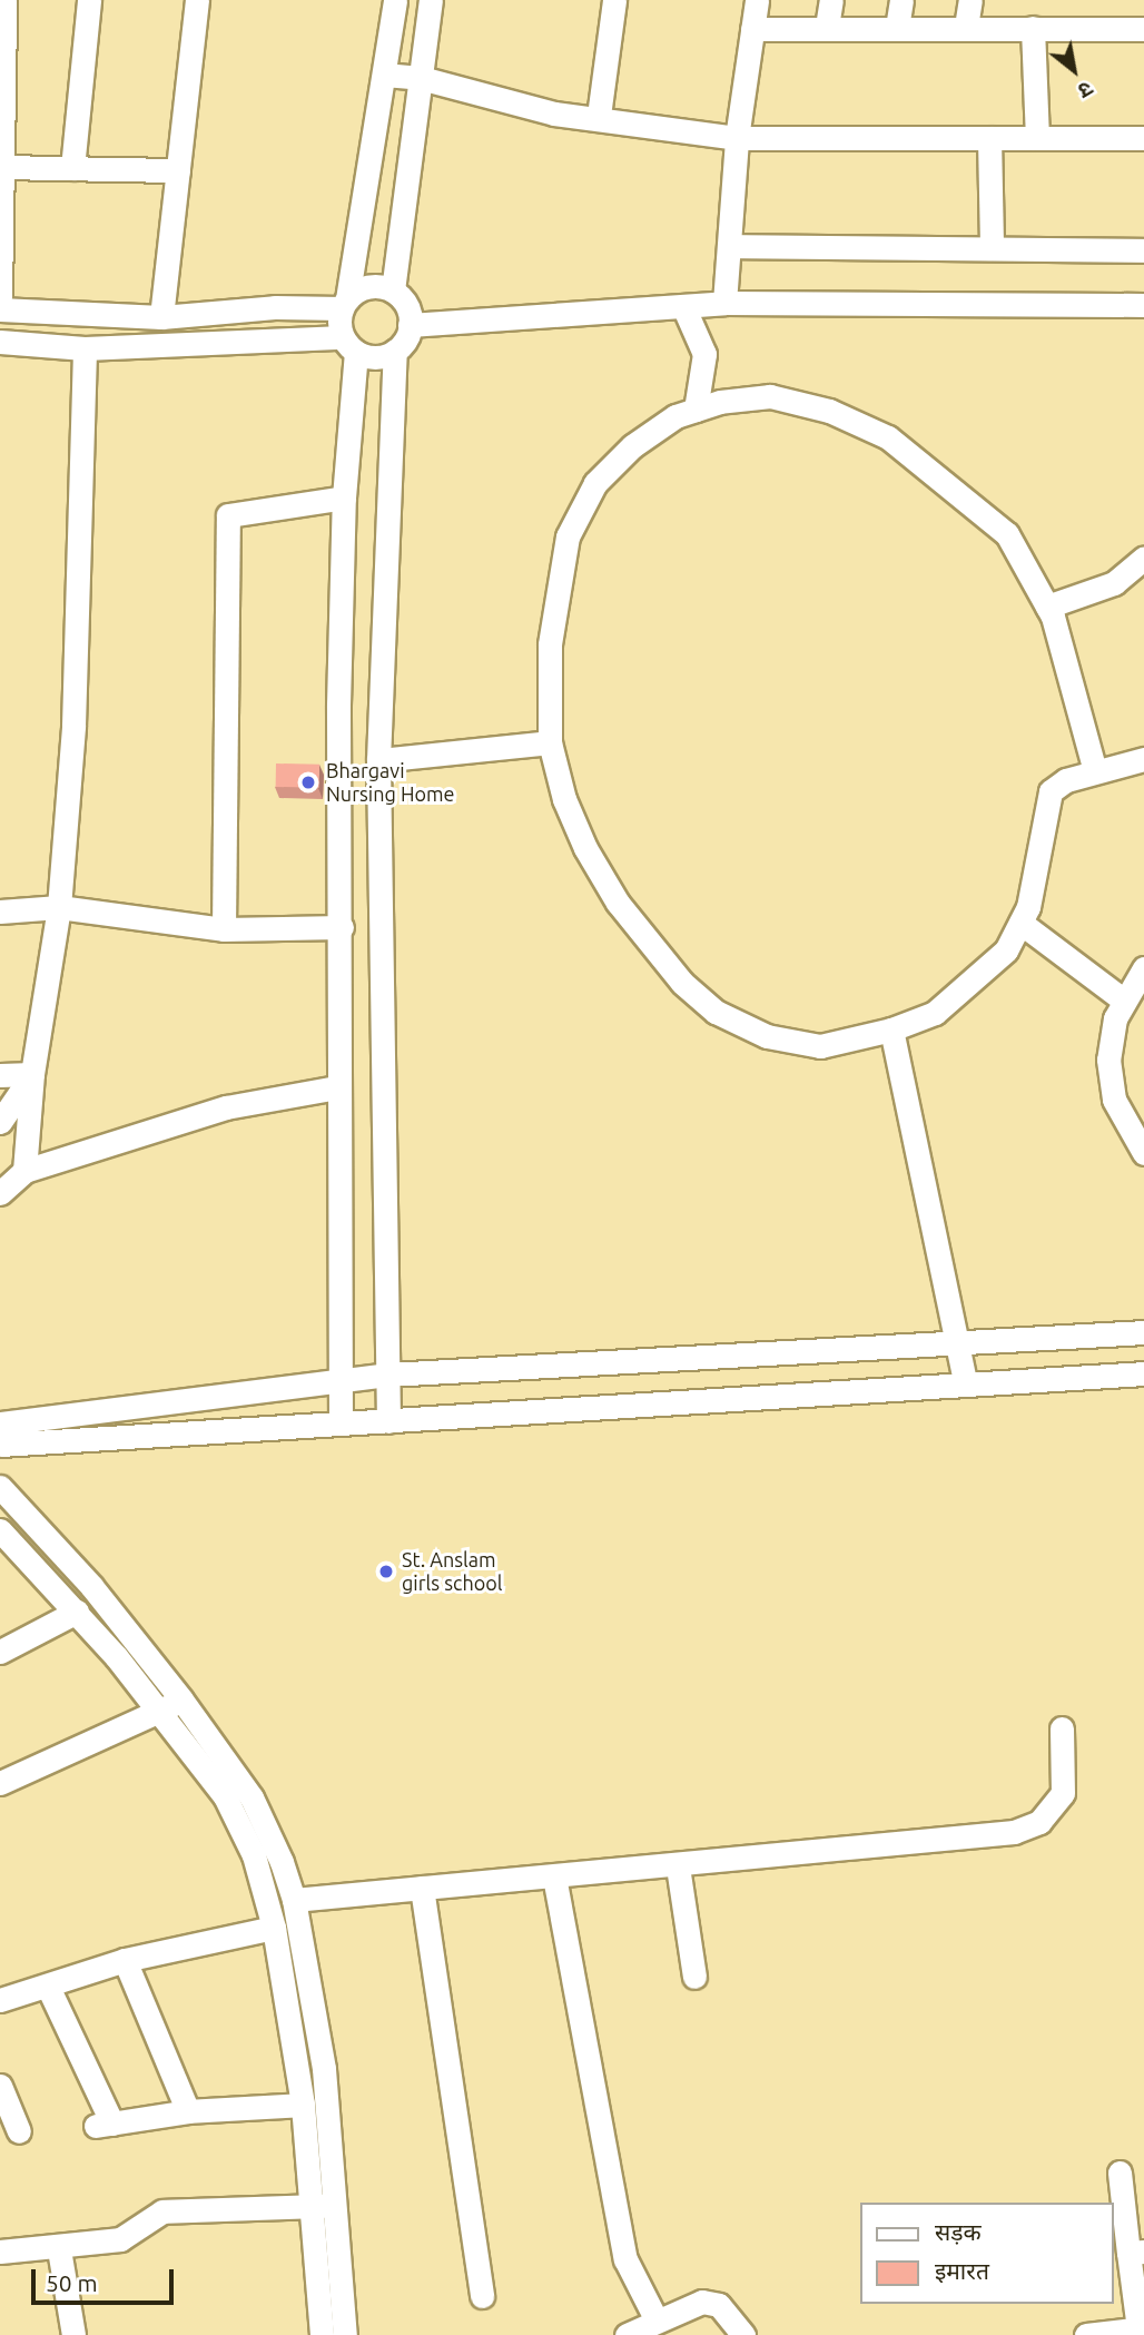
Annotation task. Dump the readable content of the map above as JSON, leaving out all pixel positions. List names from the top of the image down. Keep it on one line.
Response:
{"places":["Bhargavi Nursing Home","St. Anslam girls school"],"legend":["सड़क","इमारत"],"scale_bar":"50 m","north":"bottom right"}
